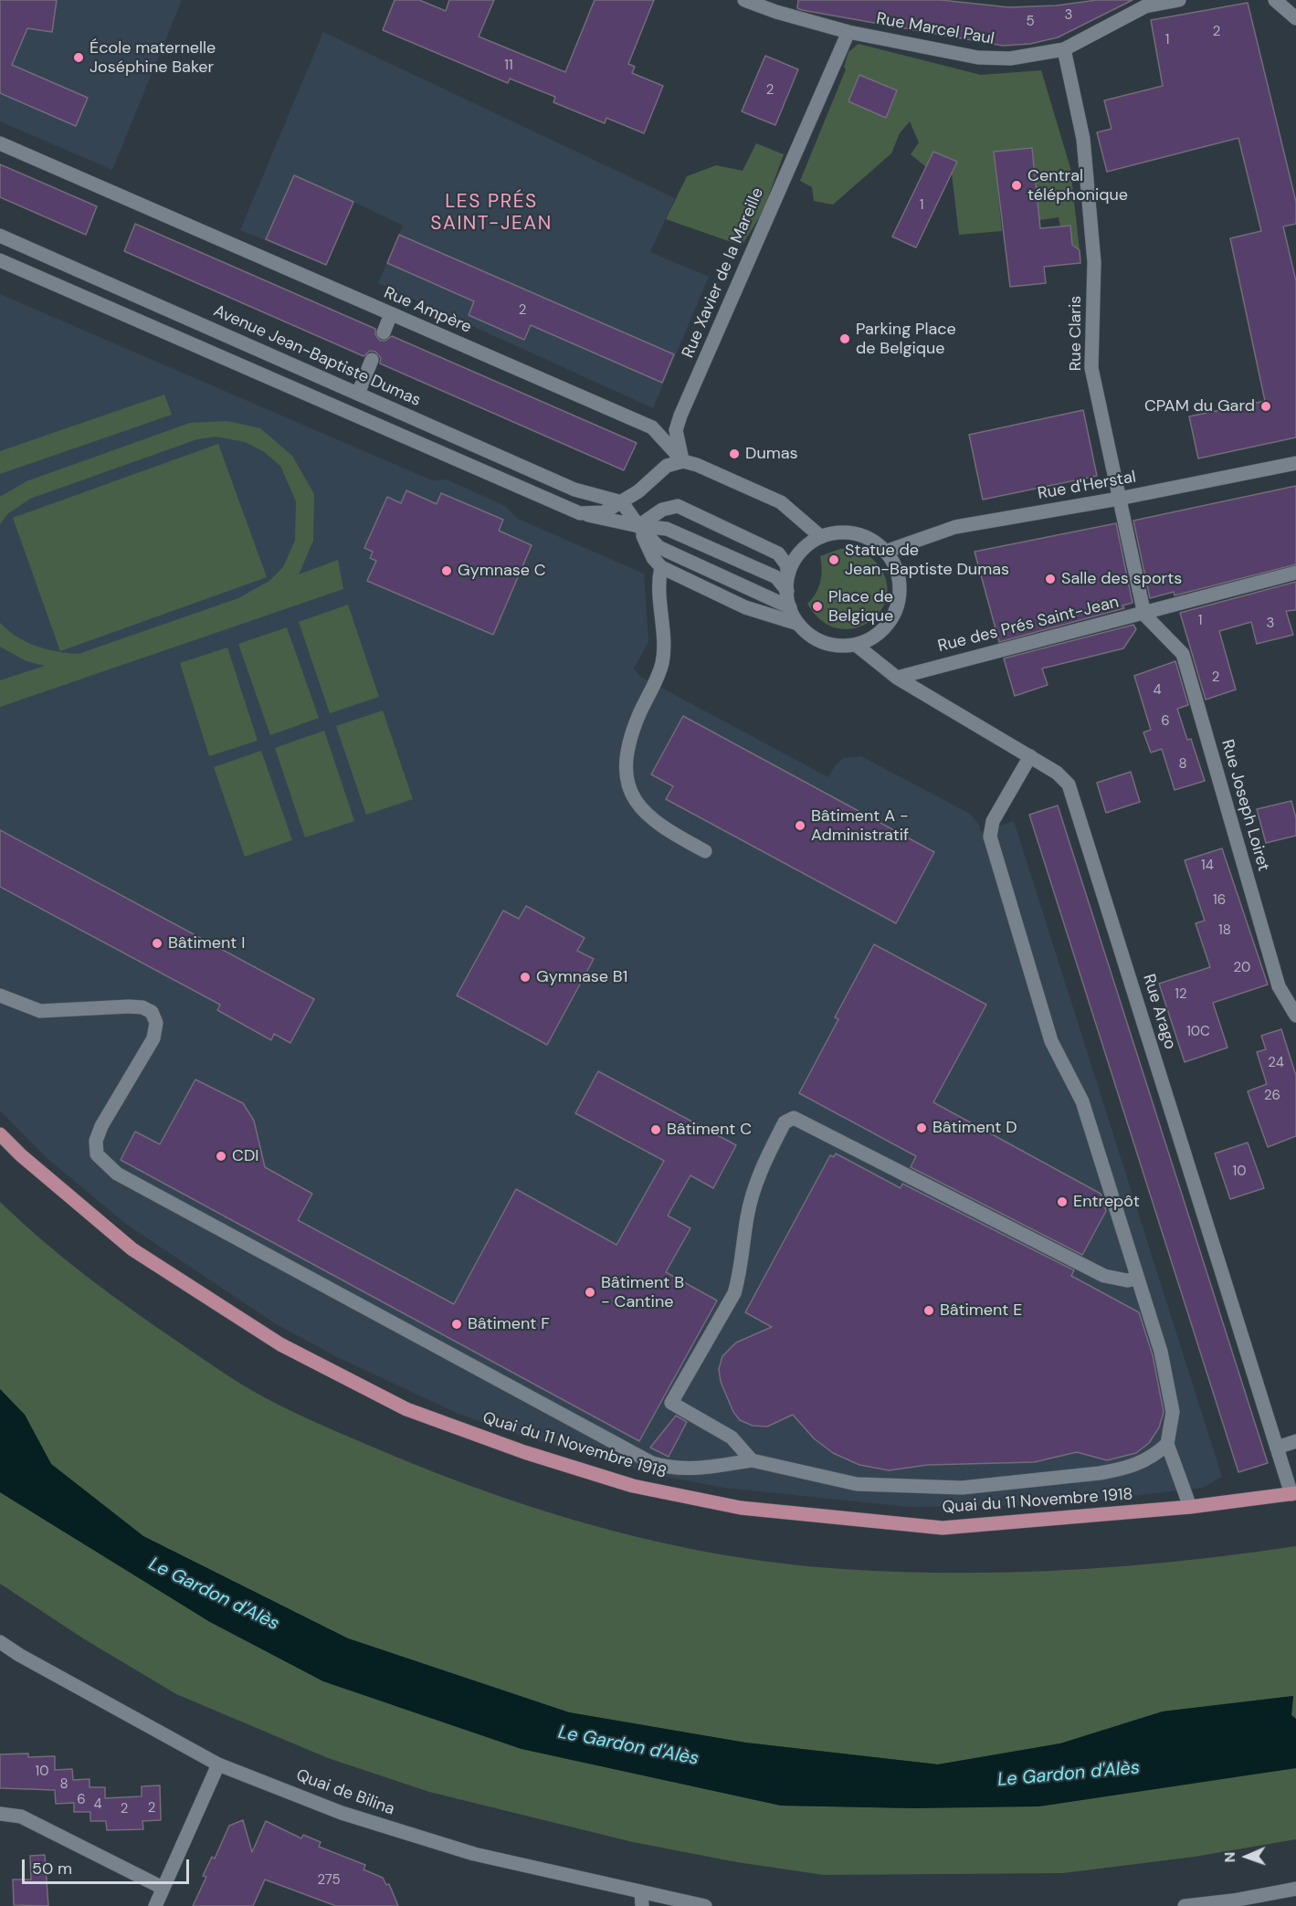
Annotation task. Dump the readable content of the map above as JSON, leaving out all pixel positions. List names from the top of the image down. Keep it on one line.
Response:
{"streets":{"main road":["Quai du 11 Novembre 1918"],"street":["Rue Marcel Paul","Rue Xavier de la Mareille","Rue Ampère","Rue Claris","Avenue Jean-Baptiste Dumas","Rue d'Herstal","Rue des Prés Saint-Jean","Rue Joseph Loiret","Rue Arago","Quai de Bilina"]},"crossings":[["Rue Marcel Paul","Rue Xavier de la Mareille"],["Rue Marcel Paul","Rue Claris"],["Rue Xavier de la Mareille","Rue Ampère"],["Rue Ampère","Rue d'Herstal"],["Rue Ampère","Rue Arago"],["Rue Claris","Rue d'Herstal"],["Rue Claris","Rue des Prés Saint-Jean"],["Rue Claris","Rue Joseph Loiret"],["Rue d'Herstal","Rue Arago"],["Rue des Prés Saint-Jean","Rue Joseph Loiret"],["Rue des Prés Saint-Jean","Rue Arago"],["Rue Arago","Quai du 11 Novembre 1918"]],"districts":["LES PRÉS SAINT-JEAN"],"water":["Le Gardon d'Alès"],"places":["École maternelle Joséphine Baker","Central téléphonique","Parking Place de Belgique","CPAM du Gard","Dumas","Statue de Jean-Baptiste Dumas","Gymnase C","Salle des sports","Place de Belgique","Bâtiment A - Administratif","Bâtiment I","Gymnase B1","Bâtiment D","Bâtiment C","CDI","Entrepôt","Bâtiment B - Cantine","Bâtiment E","Bâtiment F"],"house_numbers":["3","5","2","1","11","2","1","2","1","3","2","4","6","8","14","16","18","20","12","10C","24","26","10","10","8","6","4","2","2","275"],"scale_bar":"50 m","north":"left"}
